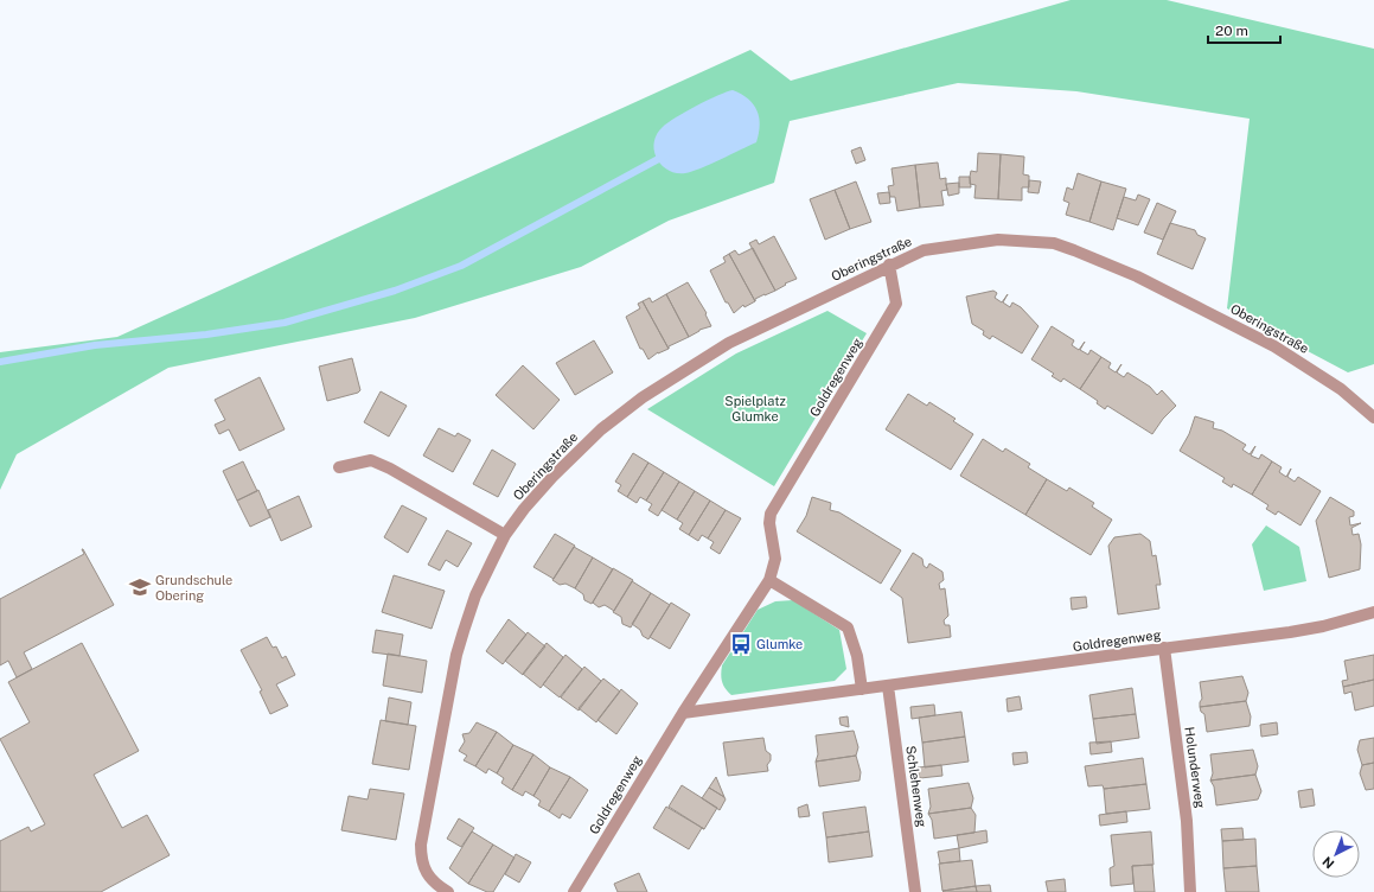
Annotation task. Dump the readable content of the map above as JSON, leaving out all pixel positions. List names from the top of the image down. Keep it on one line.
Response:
{"streets":{"street":["Oberingstraße","Goldregenweg","Holunderweg","Schlehenweg"]},"crossings":[["Oberingstraße","Goldregenweg"],["Goldregenweg","Holunderweg"],["Goldregenweg","Schlehenweg"]],"parks":["Spielplatz Glumke"],"places":{"school or university":["Grundschule Obering"],"bus stop":["Glumke"]},"scale_bar":"20 m","north":"bottom left"}
